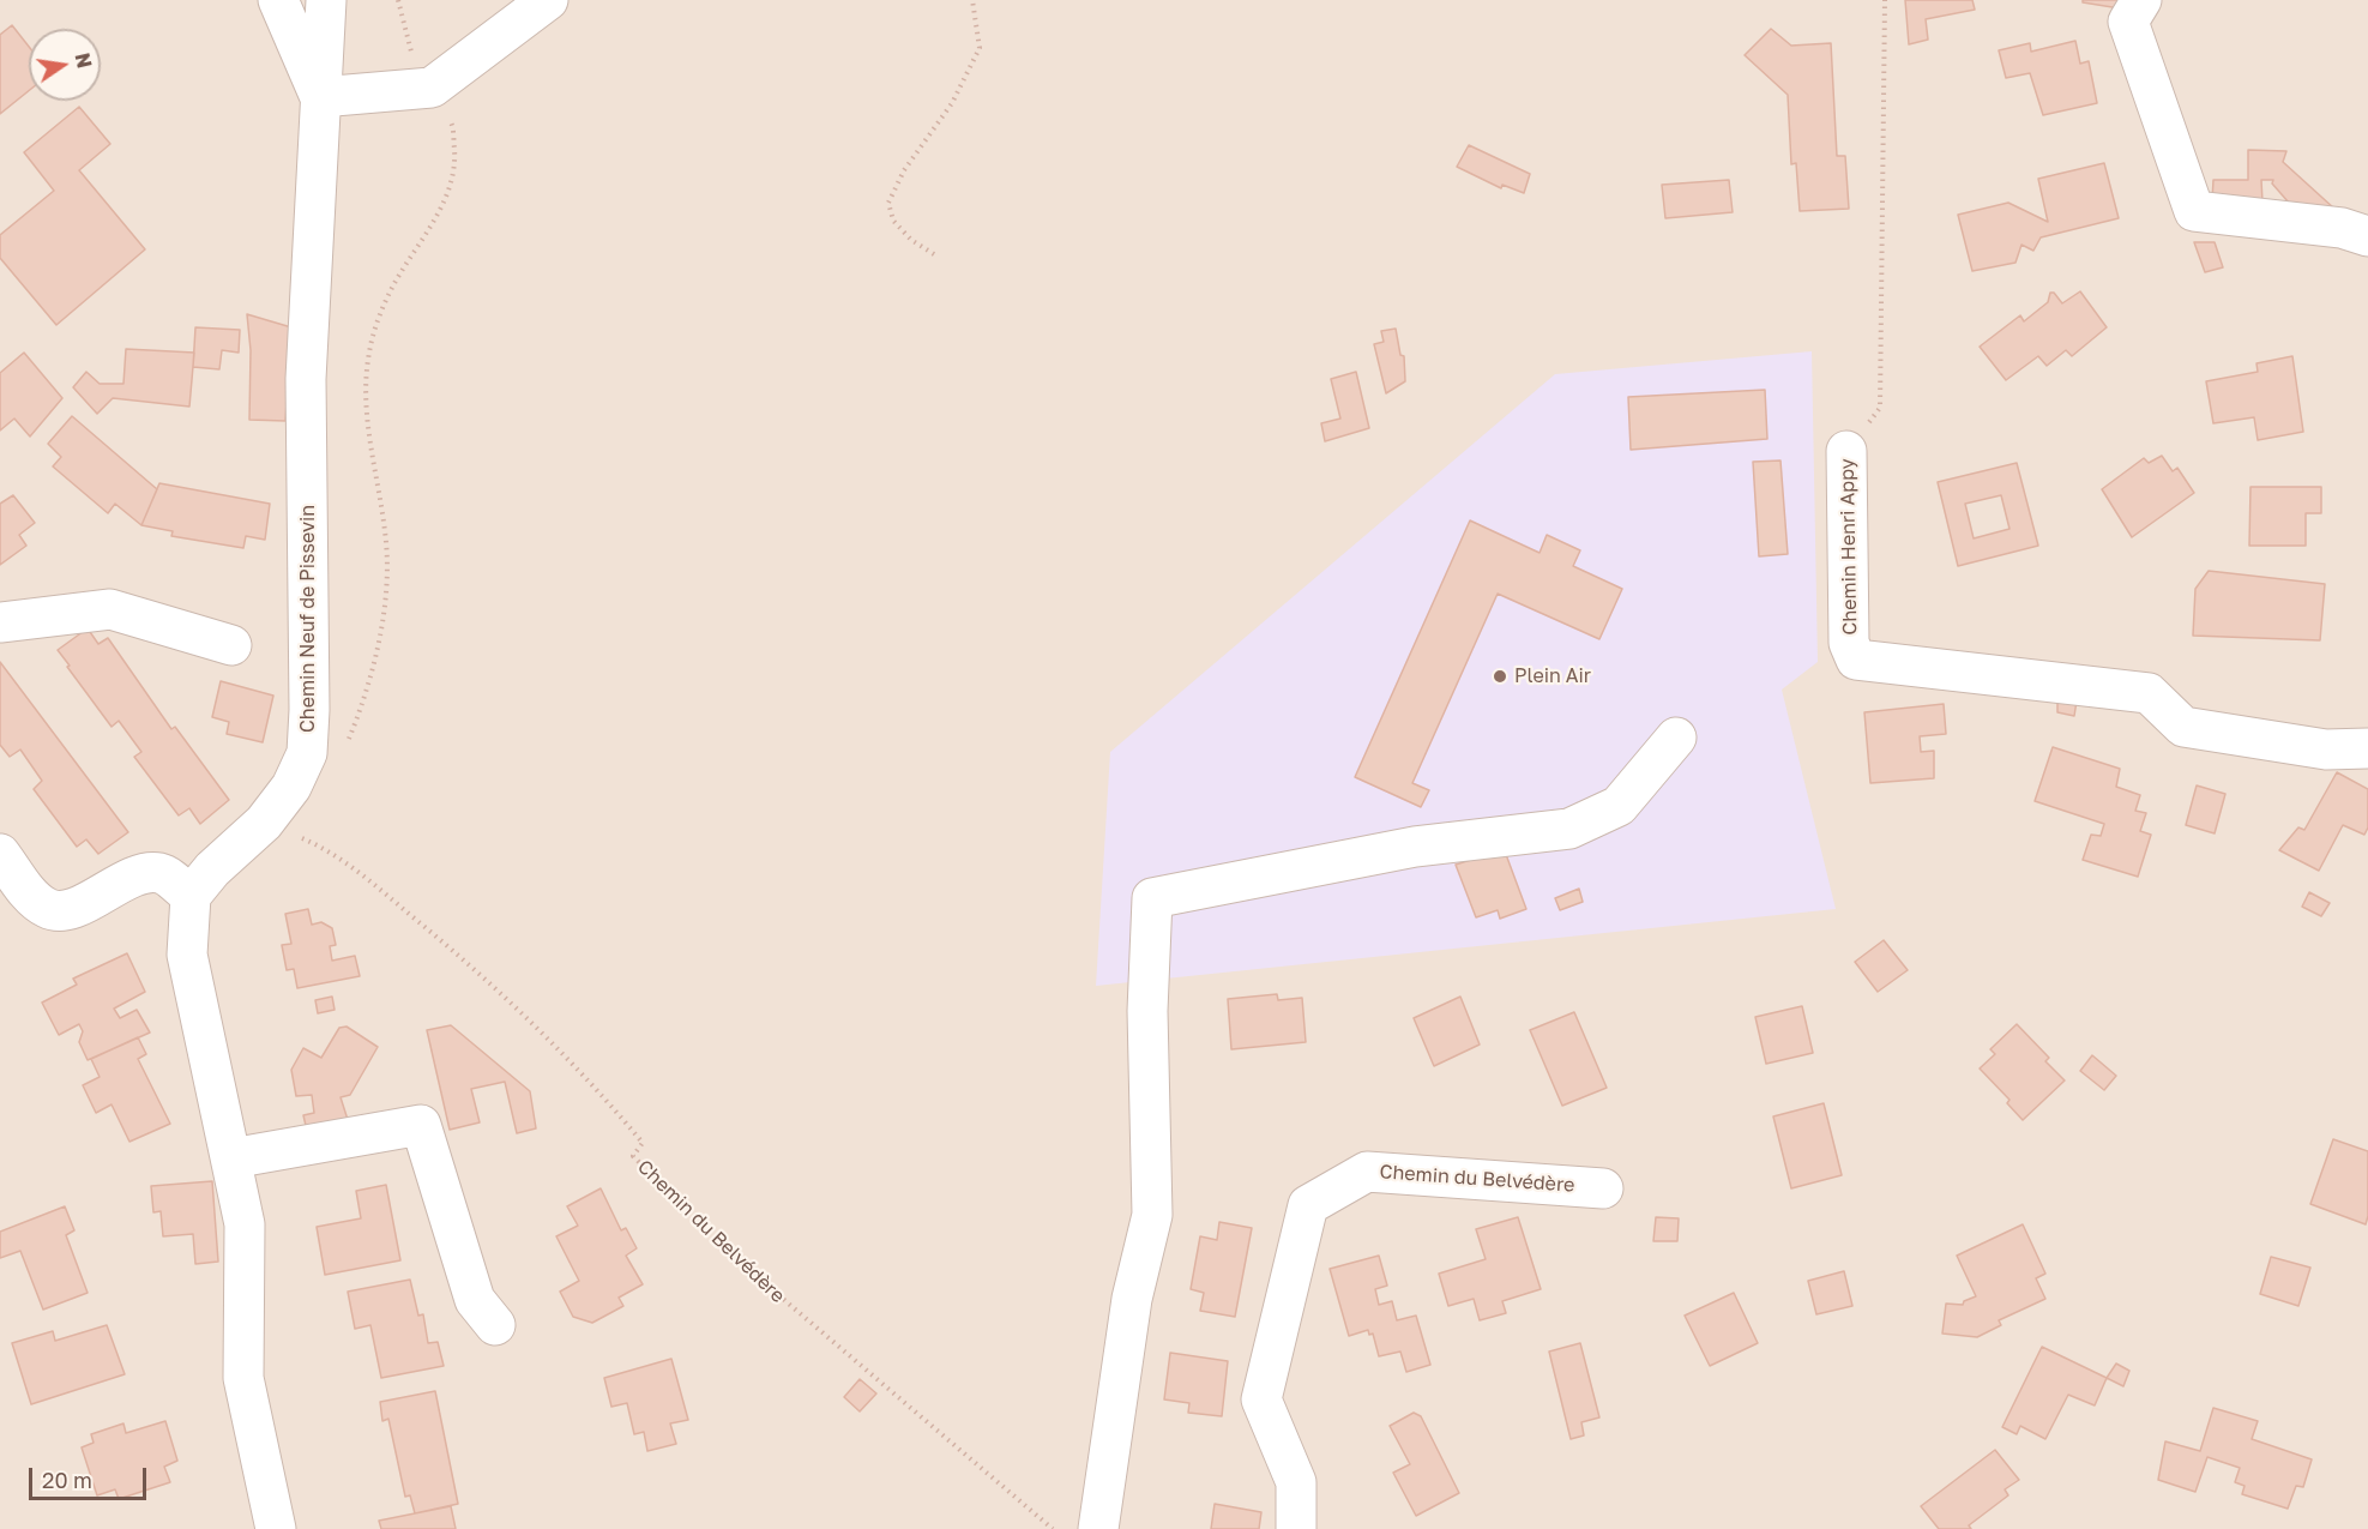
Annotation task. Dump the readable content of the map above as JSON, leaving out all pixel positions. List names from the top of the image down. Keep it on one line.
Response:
{"streets":{"street":["Chemin Henri Appy","Chemin Neuf de Pissevin","Chemin du Belvédère"]},"crossings":[["Chemin Neuf de Pissevin","Chemin du Belvédère"]],"places":["Plein Air"],"scale_bar":"20 m","north":"right"}
